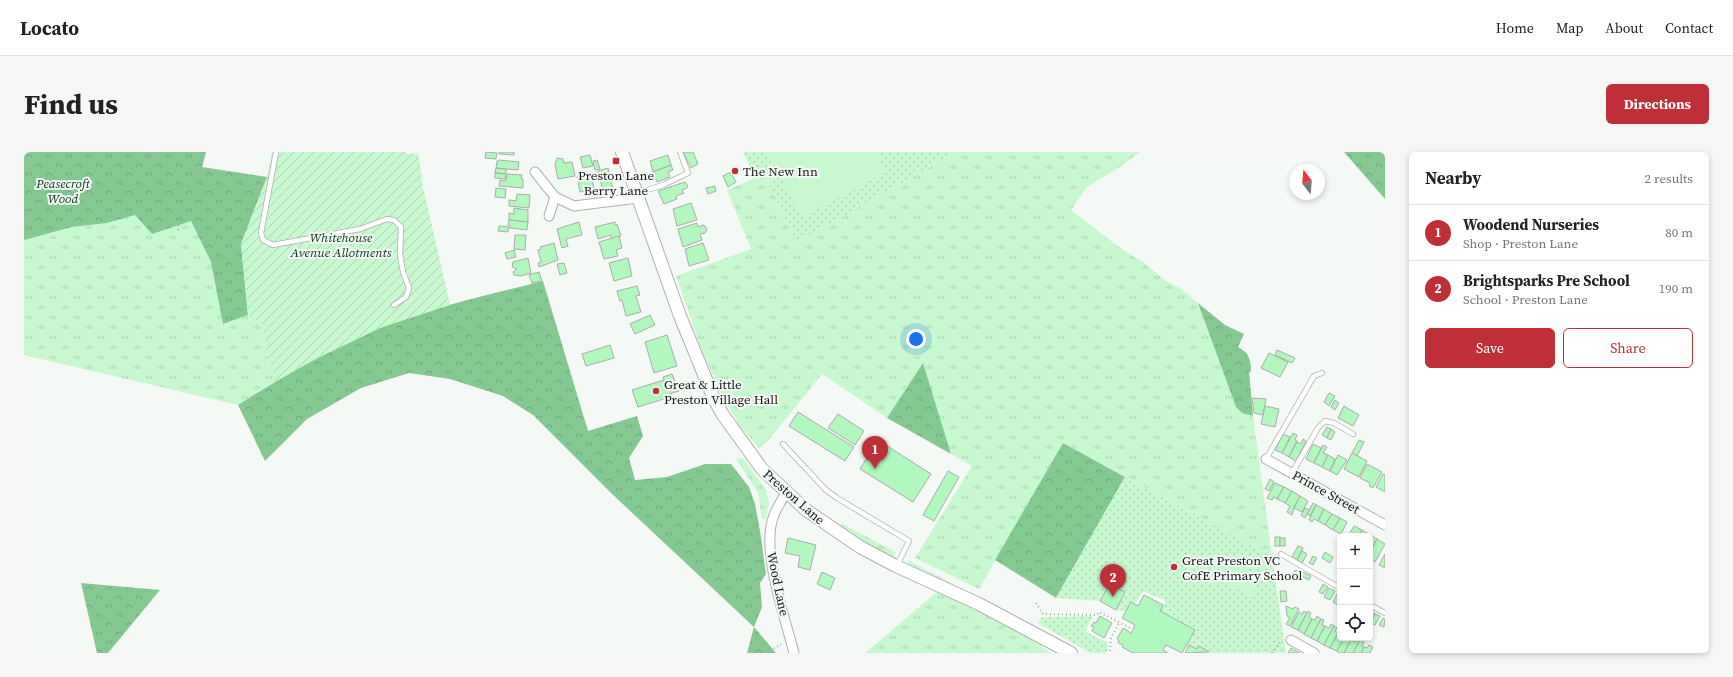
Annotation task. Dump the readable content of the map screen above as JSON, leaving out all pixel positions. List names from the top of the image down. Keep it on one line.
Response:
{"streets":{"street":["Prince Street","Preston Lane","Wood Lane"]},"crossings":[["Preston Lane","Wood Lane"]],"parks":["Peasecroft Wood","Whitehouse Avenue Allotments"],"places":{"transit":["Preston Lane Berry Lane"],"other":["The New Inn","Great & Little Preston Village Hall","Great Preston VC CofE Primary School"]},"north":"top","page":{"header":"Locato","nav":["Home","Map","About","Contact"],"buttons":["Directions",["Save","Share"]],"title":"Find us","heading":["Nearby","2 results"],"list":[{"mark":"1","name":"Woodend Nurseries","note":"Shop · Preston Lane","value":"80 m"},{"mark":"2","name":"Brightsparks Pre School","note":"School · Preston Lane","value":"190 m"}],"pins":["1","2"],"map_buttons":["+","−"]}}
